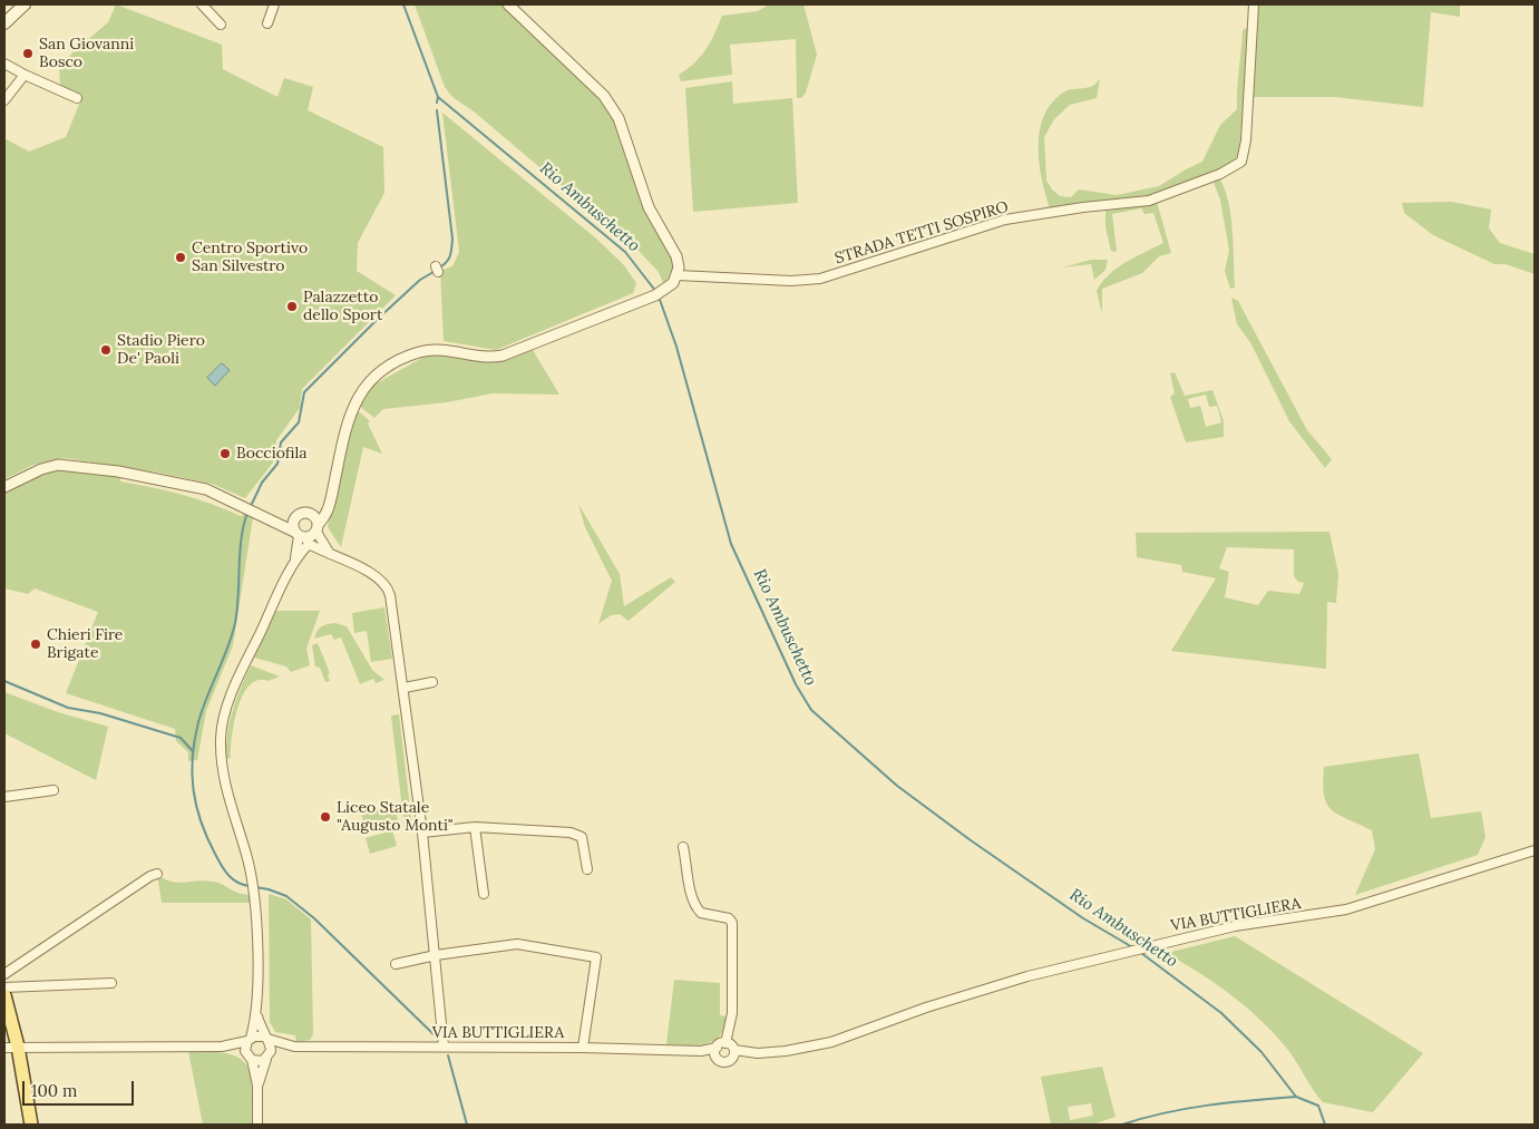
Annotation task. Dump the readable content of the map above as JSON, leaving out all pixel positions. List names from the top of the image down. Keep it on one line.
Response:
{"streets":{"street":["STRADA TETTI SOSPIRO","VIA BUTTIGLIERA"]},"water":["Rio Ambuschetto"],"places":["San Giovanni Bosco","Centro Sportivo San Silvestro","Palazzetto dello Sport","Stadio Piero De' Paoli","Bocciofila","Chieri Fire Brigate","Liceo Statale \"Augusto Monti\""],"scale_bar":"100 m"}
